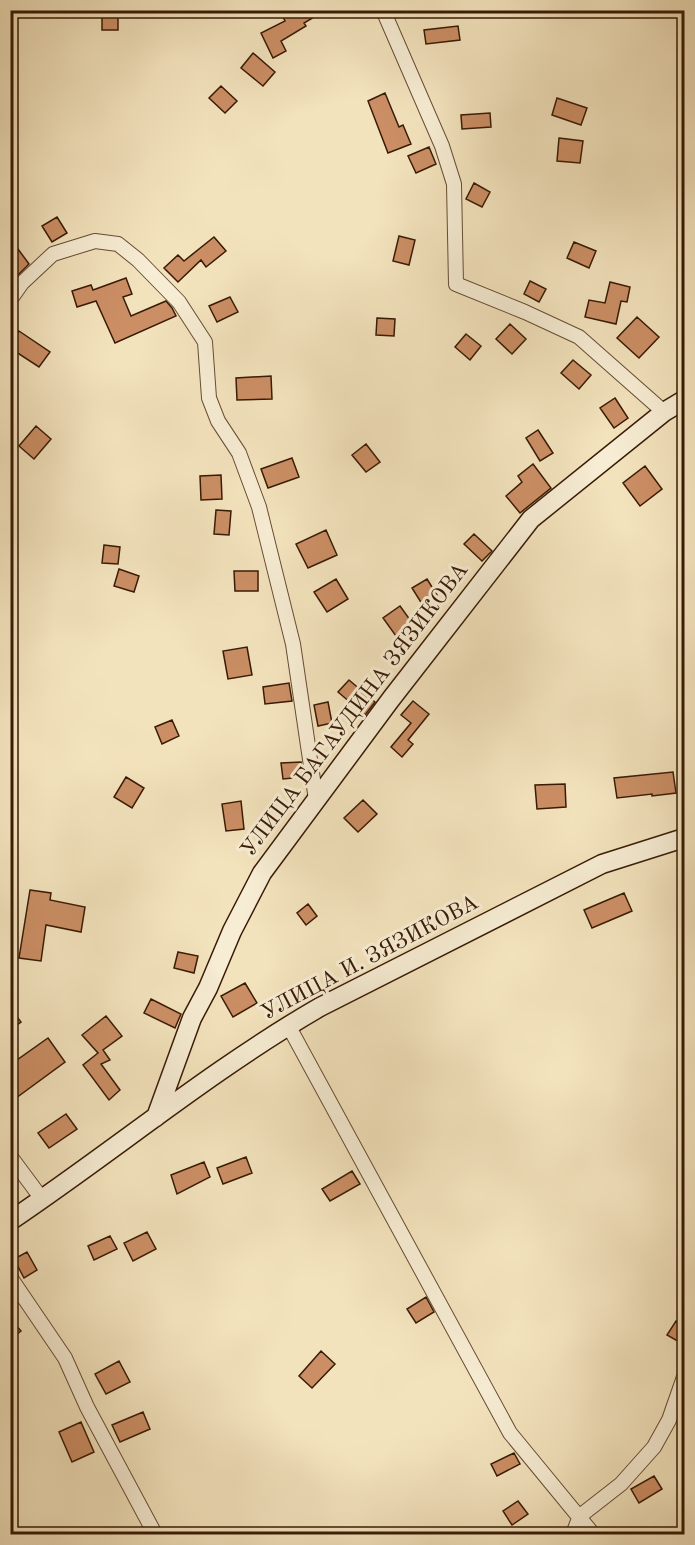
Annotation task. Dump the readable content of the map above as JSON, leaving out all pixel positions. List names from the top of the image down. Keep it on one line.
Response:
{"streets":{"street":["УЛИЦА БАГАУДИНА ЗЯЗИКОВА","УЛИЦА И. ЗЯЗИКОВА"]},"crossings":[["УЛИЦА БАГАУДИНА ЗЯЗИКОВА","УЛИЦА И. ЗЯЗИКОВА"]]}
